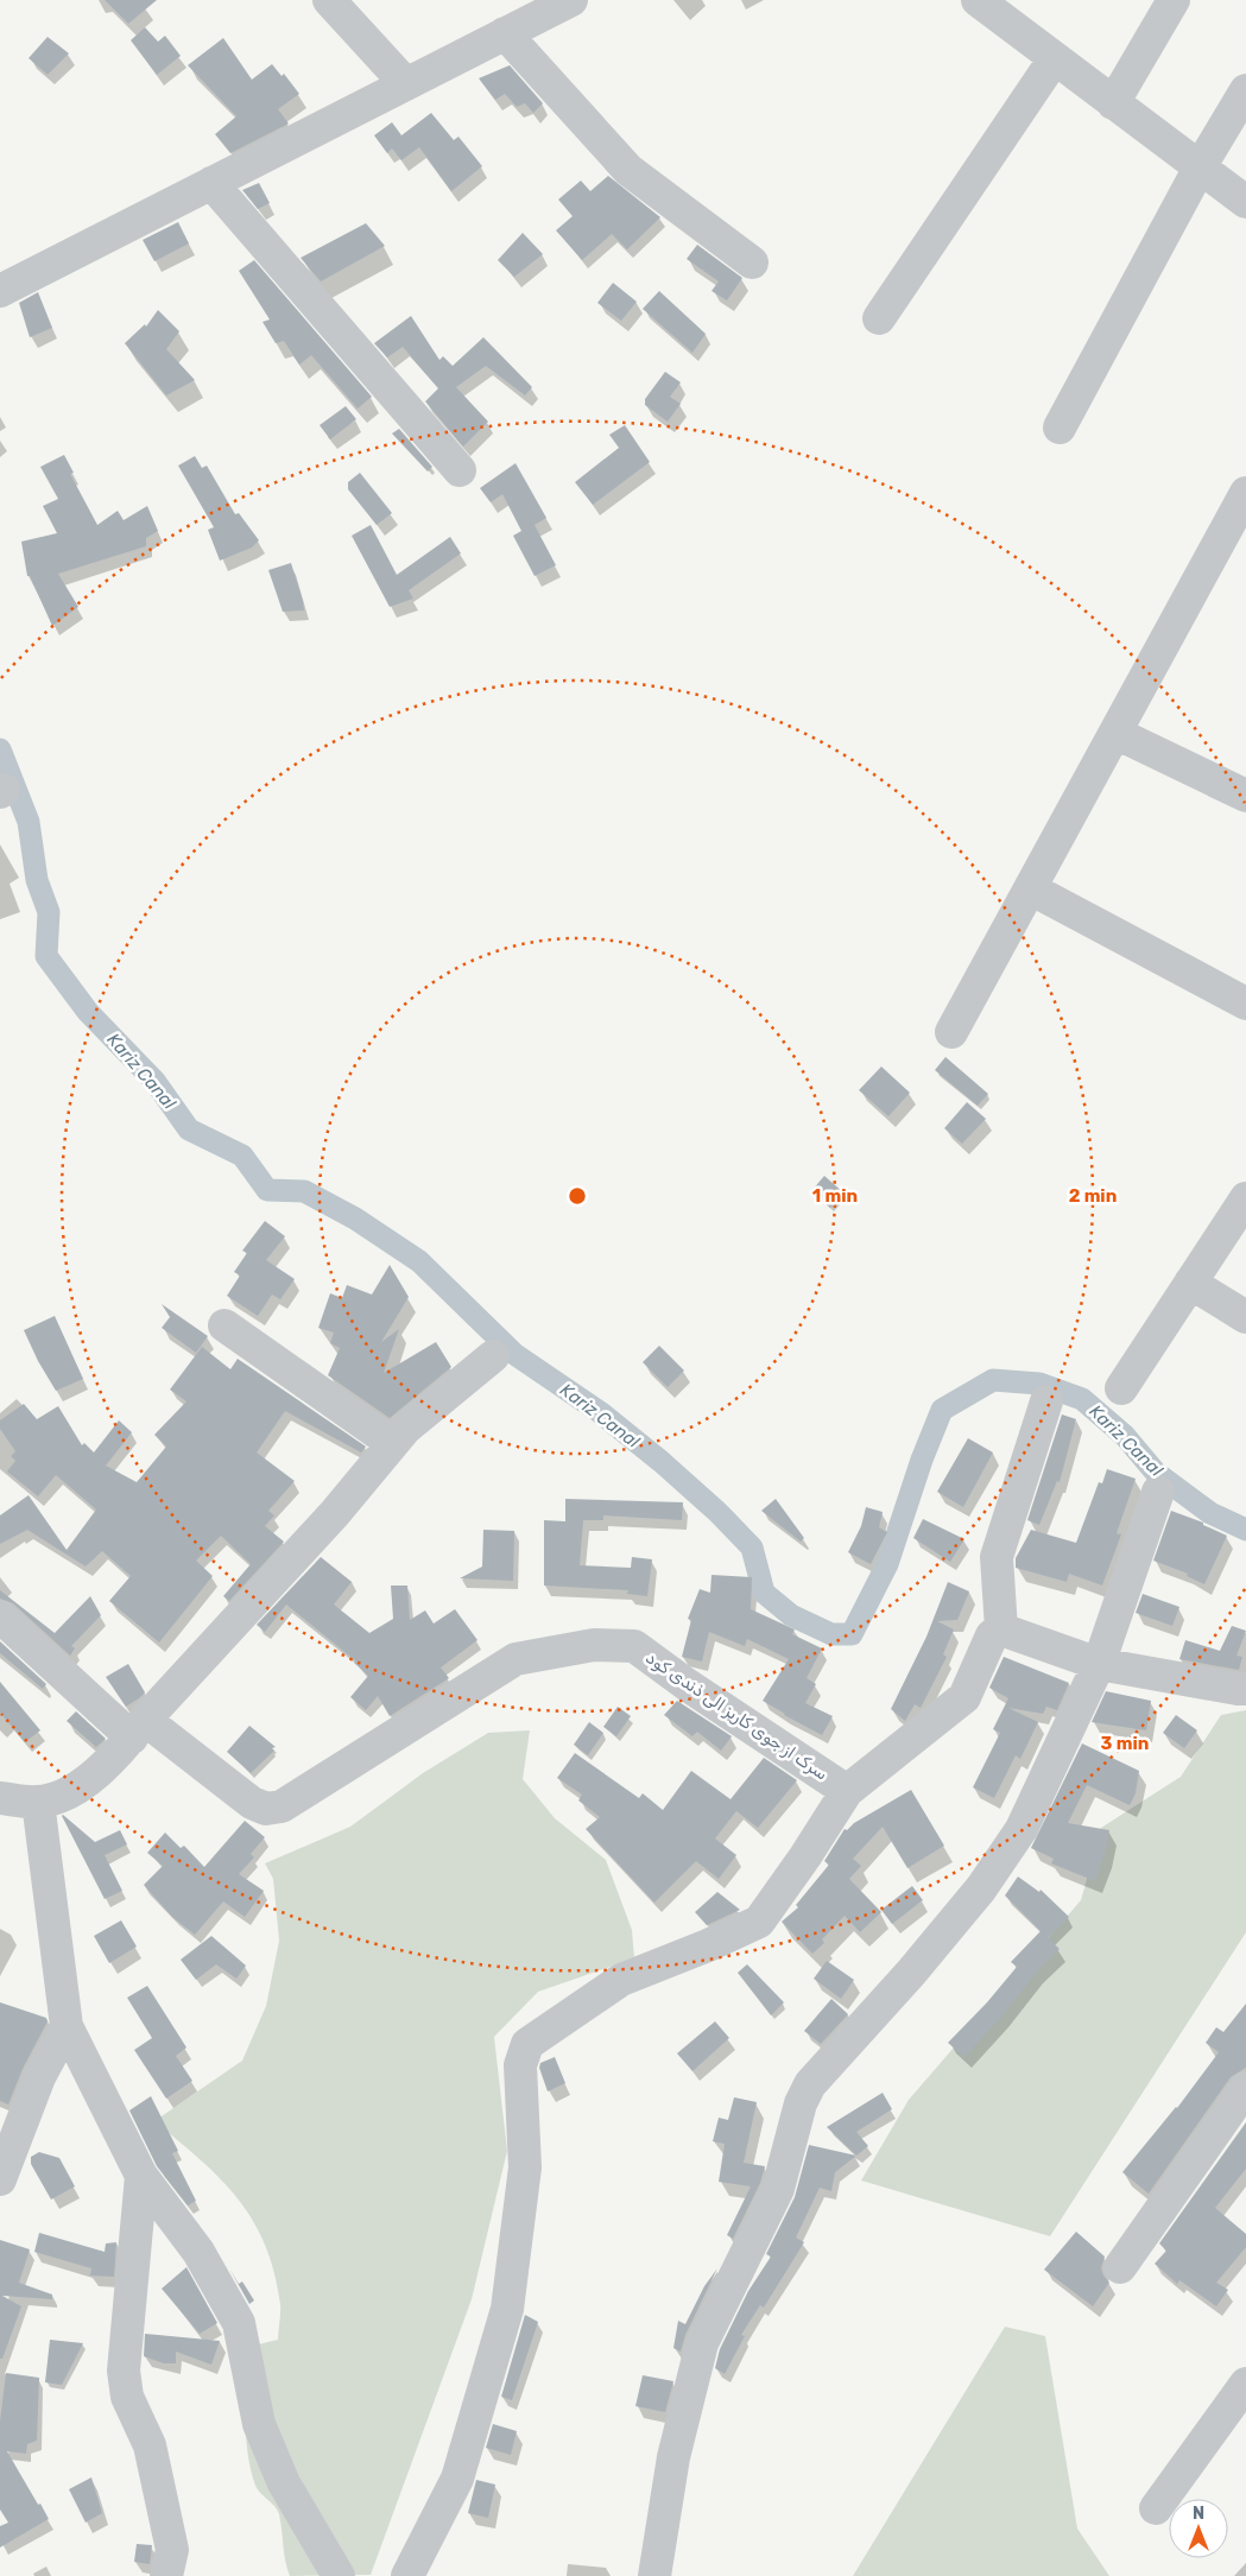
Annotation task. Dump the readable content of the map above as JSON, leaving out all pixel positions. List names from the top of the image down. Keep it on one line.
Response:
{"streets":{"street":["سرک از جوی کاریز الی ذندی کود"]},"water":["Kariz Canal"],"north":"top","rings":["1 min","2 min","3 min"]}
